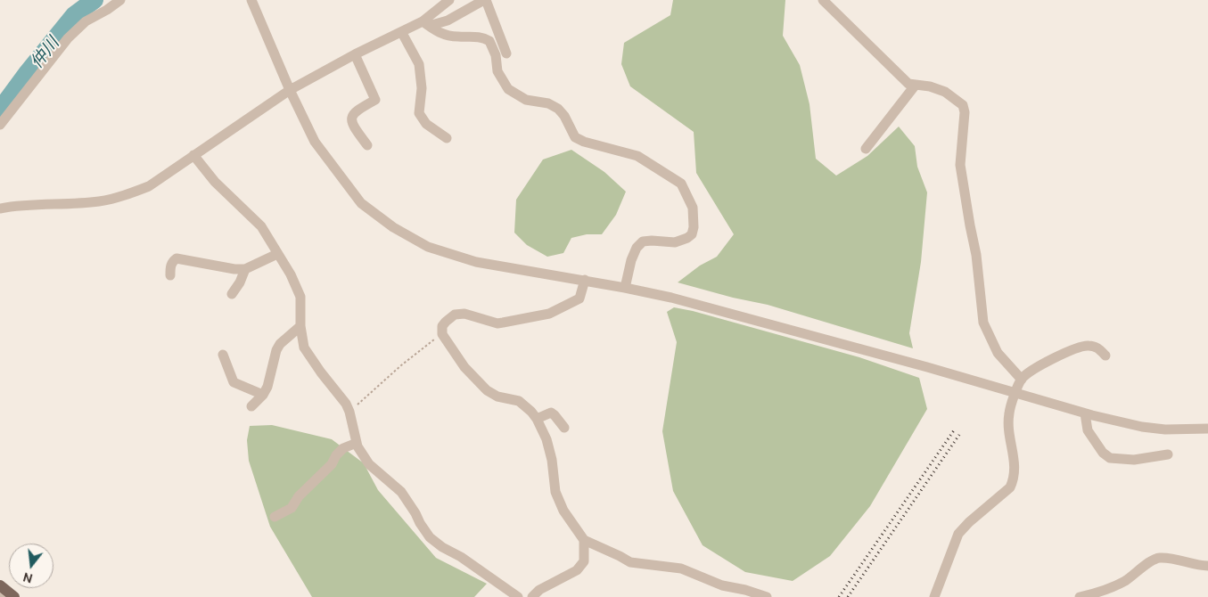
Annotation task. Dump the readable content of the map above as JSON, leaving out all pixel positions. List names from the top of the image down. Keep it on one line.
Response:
{"water":["仲川"],"north":"bottom"}
